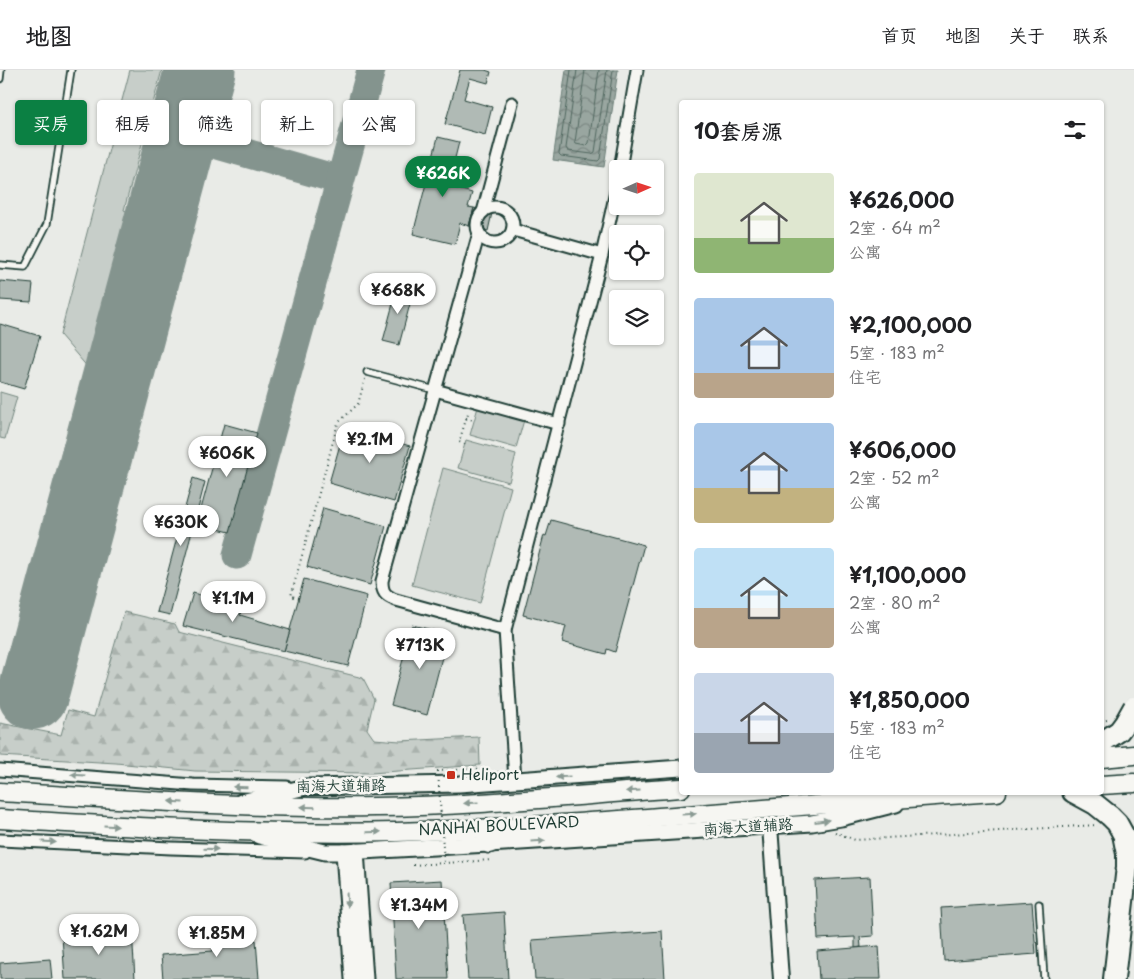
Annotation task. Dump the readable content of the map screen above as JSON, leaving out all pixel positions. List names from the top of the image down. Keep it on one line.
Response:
{"streets":{"main road":["南海大道辅路","NANHAI BOULEVARD"]},"crossings":[["南海大道辅路","NANHAI BOULEVARD"]],"places":{"transit":["Heliport"]},"north":"right","page":{"header":"地图","nav":["首页","地图","关于","联系"],"chip":["买房","租房","筛选","新上","公寓"],"heading":"10套房源","price":["¥626K","¥668K","¥2.1M","¥606K","¥630K","¥1.1M","¥713K","¥1.34M","¥1.62M","¥1.85M"],"list":[{"name":"¥626,000","note":"2室 · 64 m² · 公寓"},{"name":"¥2,100,000","note":"5室 · 183 m² · 住宅"},{"name":"¥606,000","note":"2室 · 52 m² · 公寓"},{"name":"¥1,100,000","note":"2室 · 80 m² · 公寓"},{"name":"¥1,850,000","note":"5室 · 183 m² · 住宅"}]}}
